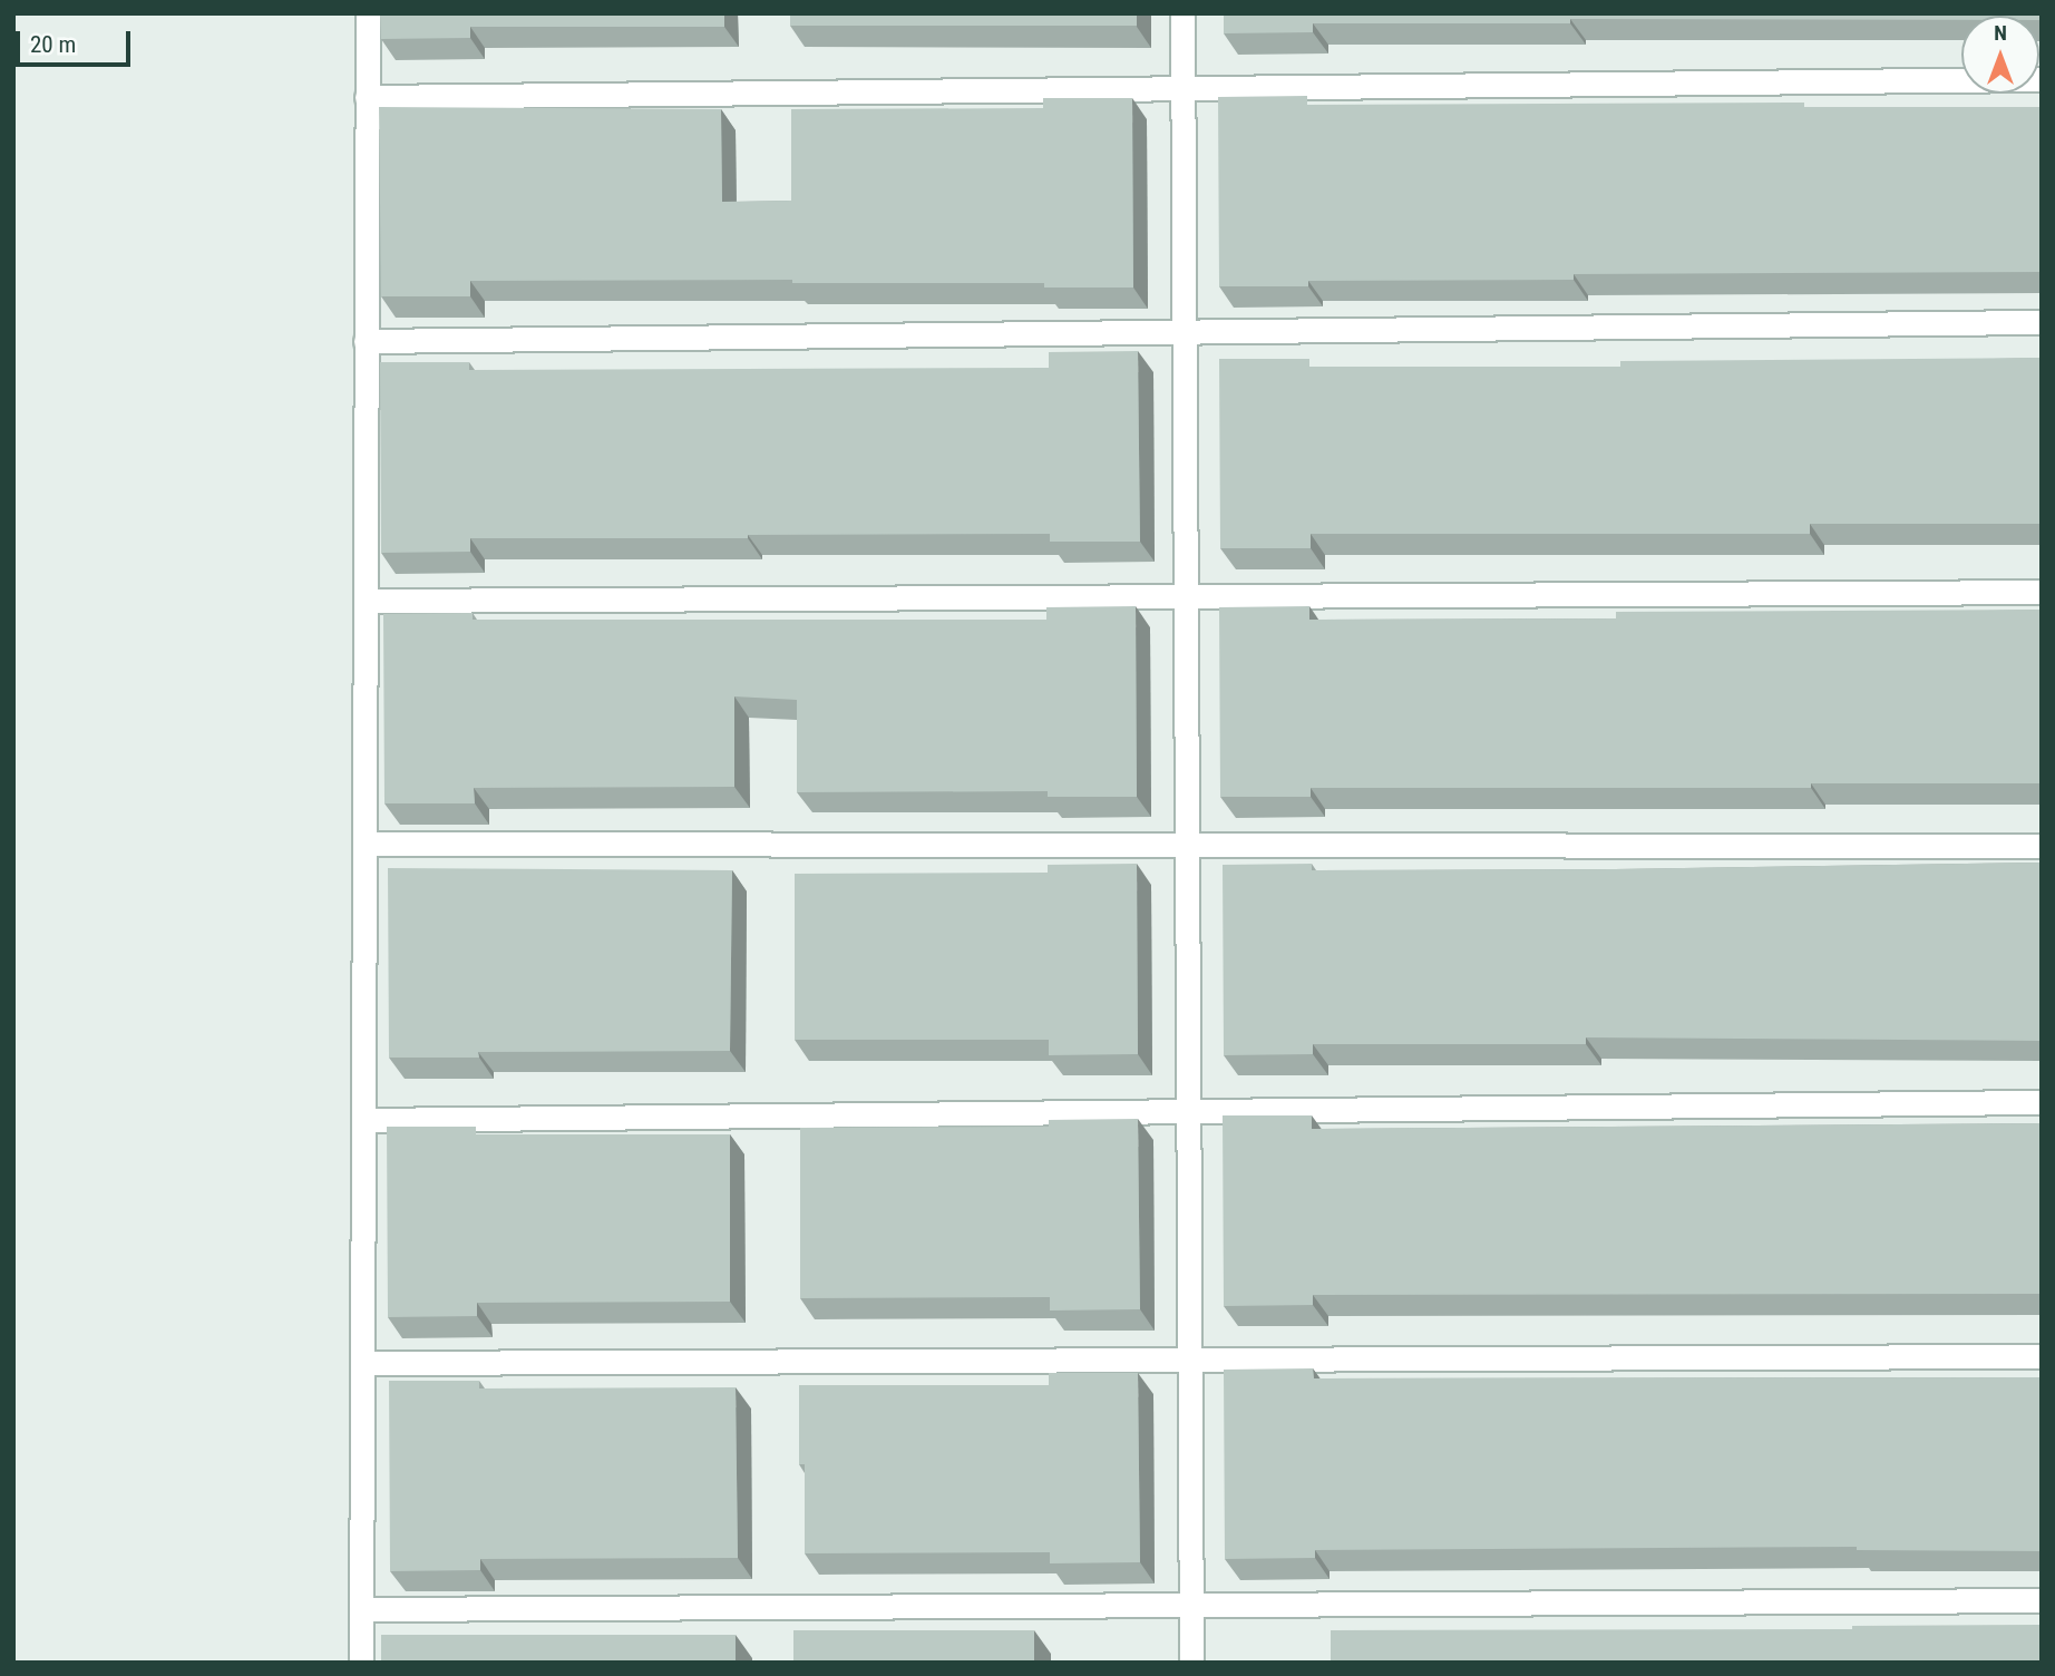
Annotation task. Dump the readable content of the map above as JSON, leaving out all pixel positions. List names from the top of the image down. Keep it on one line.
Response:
{"scale_bar":"20 m","north":"top"}
